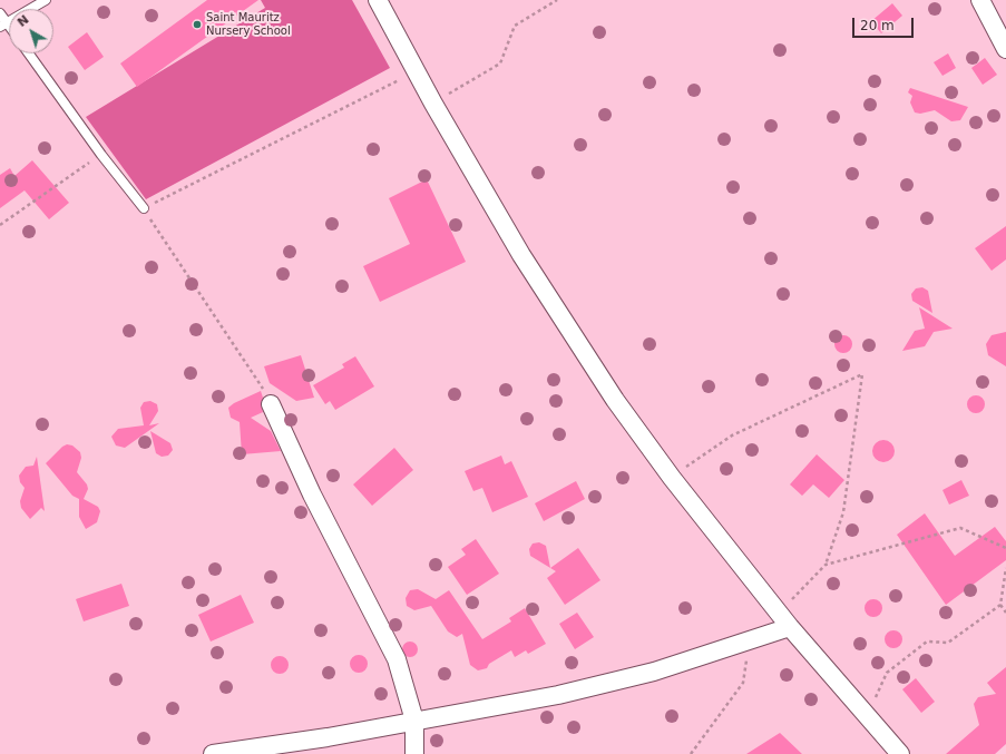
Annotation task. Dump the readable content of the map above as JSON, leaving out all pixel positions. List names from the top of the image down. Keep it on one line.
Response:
{"places":["Saint Mauritz Nursery School"],"scale_bar":"20 m","north":"top left"}
